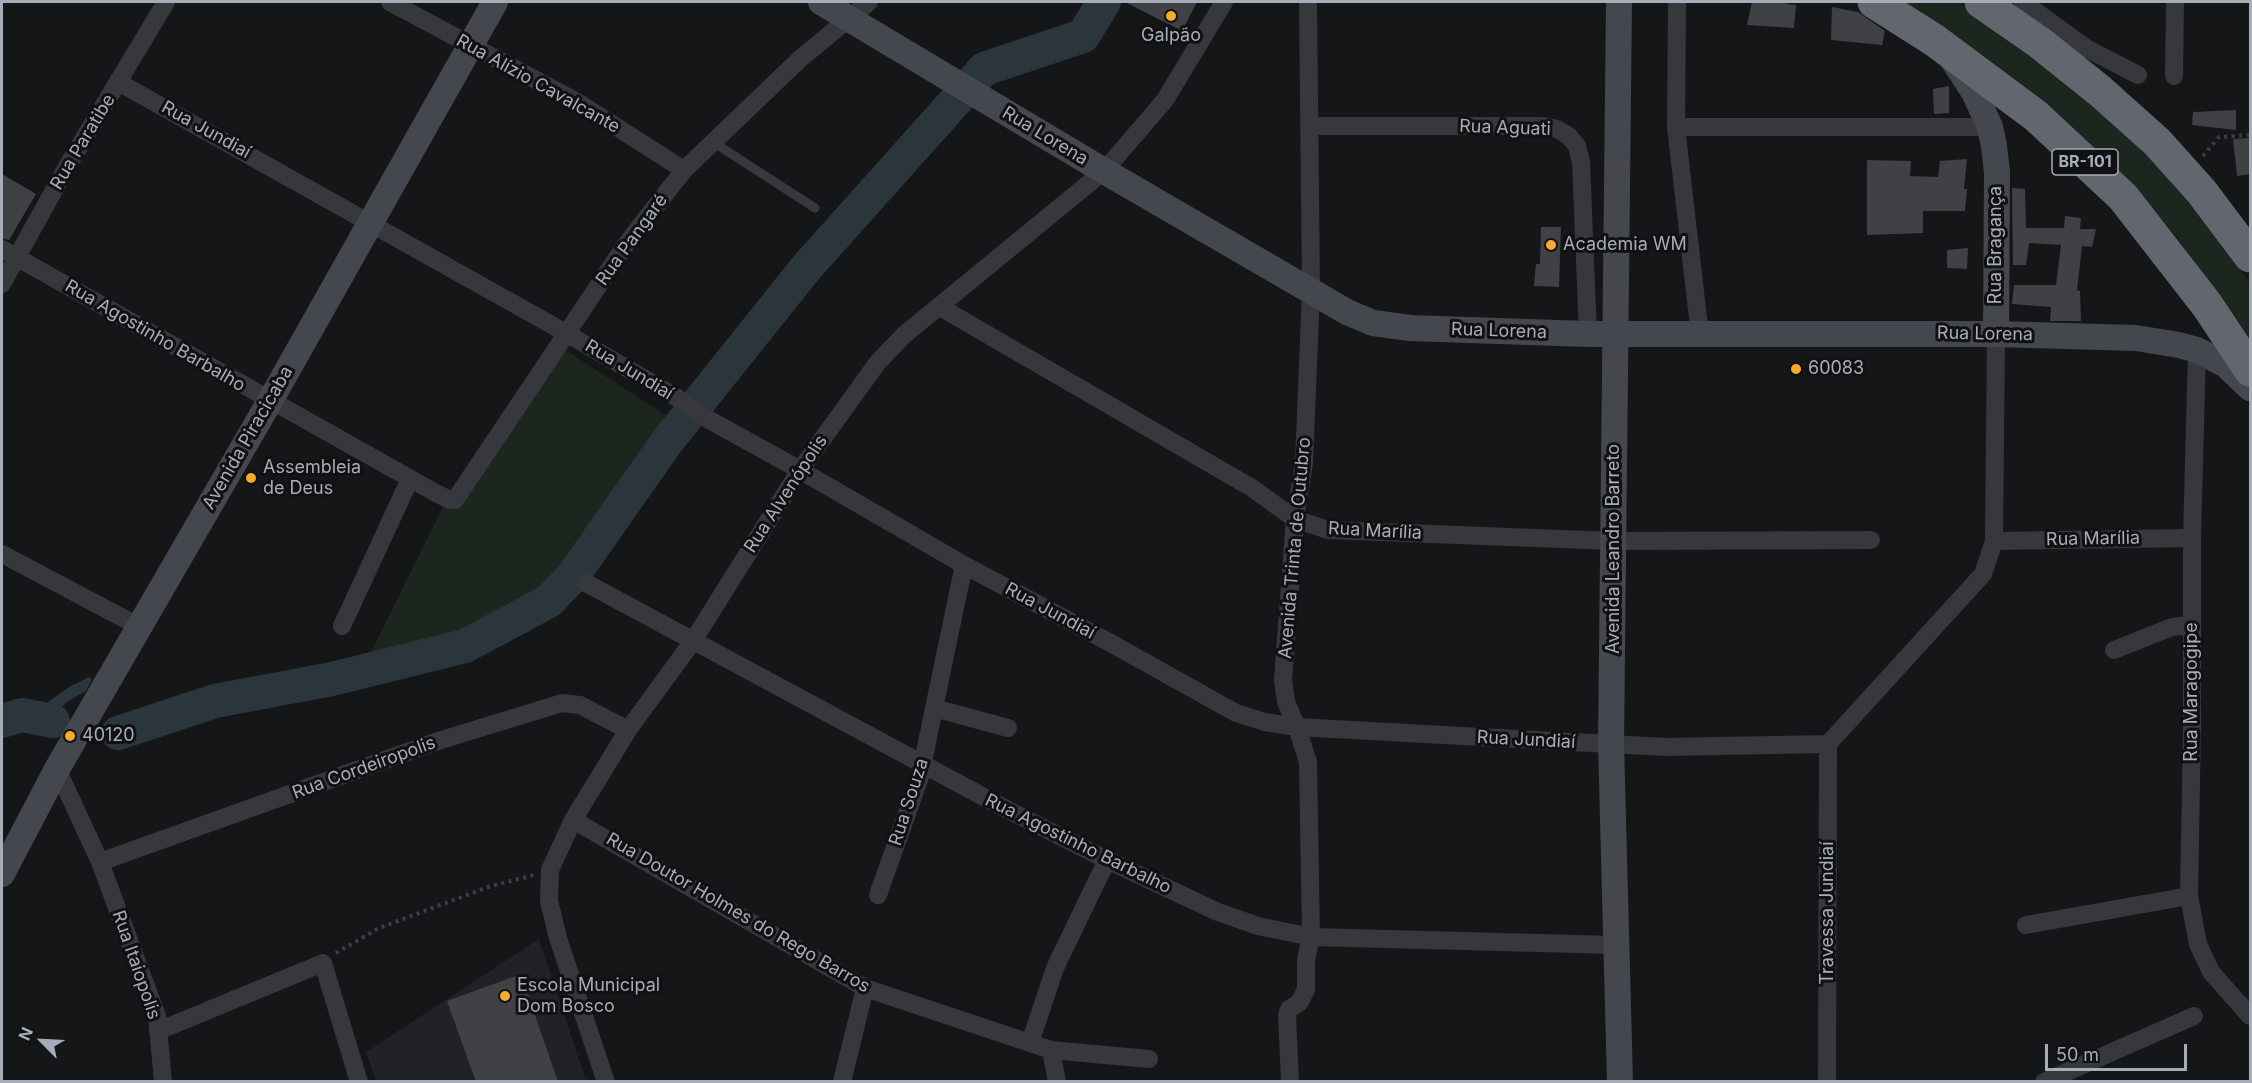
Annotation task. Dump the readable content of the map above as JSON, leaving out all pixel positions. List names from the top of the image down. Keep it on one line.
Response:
{"streets":{"highway":["BR-101"],"main road":["Rua Lorena","Rua Bragança","Avenida Piracicaba","Avenida Leandro Barreto"],"street":["Rua Alízio Cavalcante","Rua Aguati","Rua Jundiaí","Rua Paratibe","Rua Pangaré","Rua Agostinho Barbalho","Rua Alvenópolis","Rua Marília","Avenida Trinta de Outubro","Rua Maragogipe","Rua Cordeiropolis","Rua Souza","Rua Doutor Holmes do Rego Barros","Travessa Jundiaí","Rua Itaiopolis"]},"crossings":[["Rua Alízio Cavalcante","Rua Pangaré"],["Rua Alízio Cavalcante","Avenida Piracicaba"],["Rua Aguati","Rua Lorena"],["Rua Aguati","Avenida Trinta de Outubro"],["Rua Jundiaí","Rua Paratibe"],["Rua Jundiaí","Rua Pangaré"],["Rua Jundiaí","Avenida Piracicaba"],["Rua Jundiaí","Rua Alvenópolis"],["Rua Jundiaí","Avenida Trinta de Outubro"],["Rua Jundiaí","Avenida Leandro Barreto"],["Rua Jundiaí","Rua Souza"],["Rua Jundiaí","Travessa Jundiaí"],["Rua Lorena","Rua Pangaré"],["Rua Lorena","Rua Bragança"],["Rua Lorena","Rua Alvenópolis"],["Rua Lorena","Avenida Trinta de Outubro"],["Rua Lorena","Avenida Leandro Barreto"],["Rua Lorena","Rua Maragogipe"],["Rua Paratibe","Rua Agostinho Barbalho"],["BR-101","Rua Bragança"],["Rua Pangaré","Rua Agostinho Barbalho"],["Rua Bragança","Rua Marília"],["Rua Agostinho Barbalho","Avenida Piracicaba"],["Rua Agostinho Barbalho","Rua Alvenópolis"],["Rua Agostinho Barbalho","Avenida Trinta de Outubro"],["Rua Agostinho Barbalho","Avenida Leandro Barreto"],["Rua Agostinho Barbalho","Rua Souza"],["Avenida Piracicaba","Rua Itaiopolis"],["Rua Alvenópolis","Rua Marília"],["Rua Alvenópolis","Rua Cordeiropolis"],["Rua Alvenópolis","Rua Doutor Holmes do Rego Barros"],["Rua Marília","Avenida Trinta de Outubro"],["Rua Marília","Avenida Leandro Barreto"],["Rua Marília","Rua Maragogipe"],["Rua Cordeiropolis","Rua Itaiopolis"]],"places":["Galpão","Academia WM","60083","Assembleia de Deus","40120","Escola Municipal Dom Bosco"],"scale_bar":"50 m","north":"top left"}
